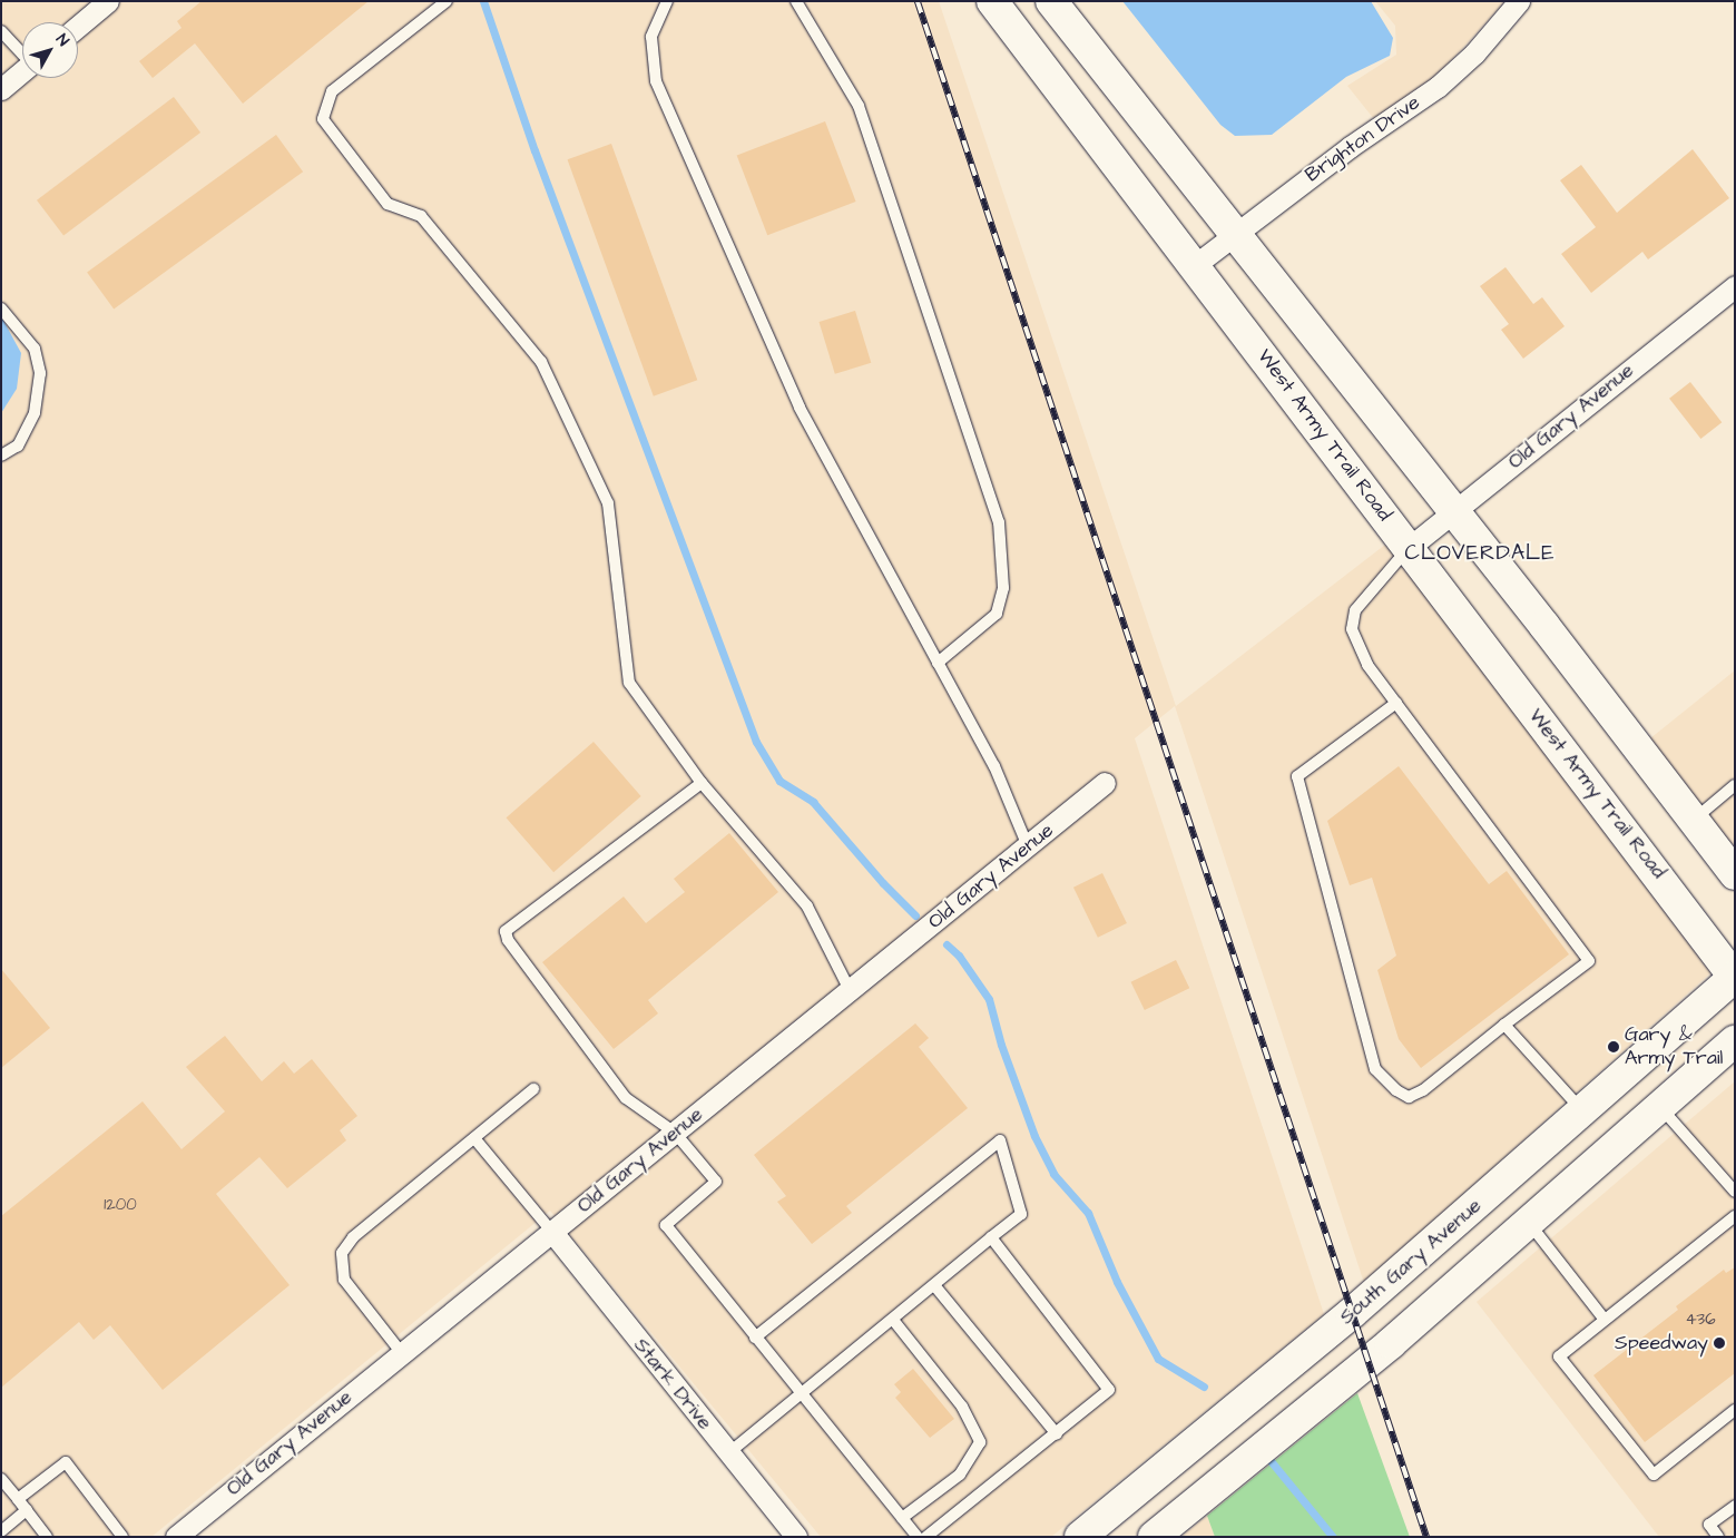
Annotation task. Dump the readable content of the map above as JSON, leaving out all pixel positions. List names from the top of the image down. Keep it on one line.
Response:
{"streets":{"main road":["West Army Trail Road","South Gary Avenue"],"street":["Brighton Drive","Old Gary Avenue","Stark Drive"]},"crossings":[["Brighton Drive","West Army Trail Road"],["Old Gary Avenue","West Army Trail Road"],["Old Gary Avenue","Stark Drive"],["West Army Trail Road","South Gary Avenue"]],"districts":["CLOVERDALE"],"places":["Gary & Army Trail","Speedway"],"house_numbers":["1200","436"],"north":"top right"}
